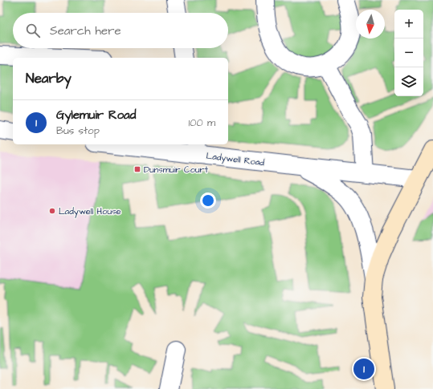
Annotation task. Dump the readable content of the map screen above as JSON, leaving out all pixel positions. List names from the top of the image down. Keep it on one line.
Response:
{"streets":{"street":["Ladywell Road"]},"places":{"transit":["Dunsmuir Court"],"other":["Ladywell House"]},"north":"bottom","page":{"map_buttons":["+","−"],"search":"Search here","heading":"Nearby","list":[{"mark":"1","name":"Gylemuir Road","note":"Bus stop","value":"100 m"}],"pins":"1"}}
